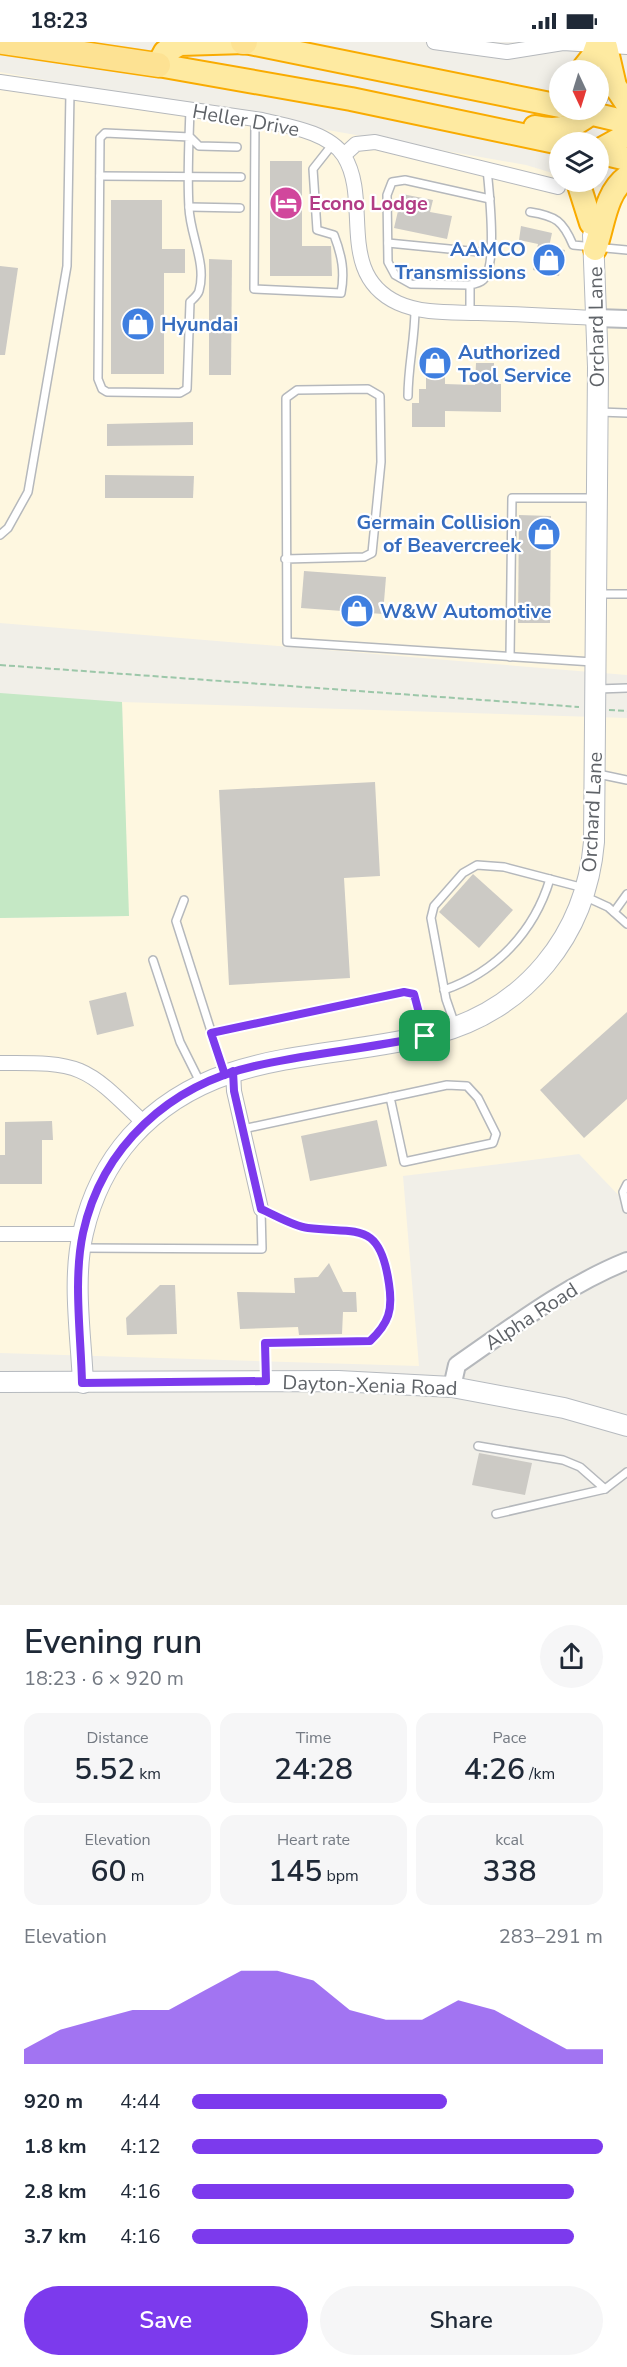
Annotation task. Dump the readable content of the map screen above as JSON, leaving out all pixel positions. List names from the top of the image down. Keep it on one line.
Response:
{"streets":{"main road":["Orchard Lane","Dayton-Xenia Road"],"street":["Heller Drive","Alpha Road"]},"crossings":[["Orchard Lane","Dayton-Xenia Road"],["Alpha Road","Dayton-Xenia Road"]],"places":{"hotel":["Econo Lodge"],"shop":["AAMCO Transmissions","Hyundai","Authorized Tool Service","Germain Collision of Beavercreek","W&W Automotive"]},"north":"bottom","page":{"status":"18:23","heading":["Evening run","18:23 · 6 × 920 m"],"stats":[["Distance","5.52 km"],["Time","24:28"],["Pace","4:26 /km"],["Elevation","60 m"],["Heart rate","145 bpm"],["kcal","338"]],"chart":["Elevation","283–291 m"],"list":[{"name":"920 m","note":"4:44"},{"name":"1.8 km","note":"4:12"},{"name":"2.8 km","note":"4:16"},{"name":"3.7 km","note":"4:16"}],"buttons":["Save","Share"]}}
